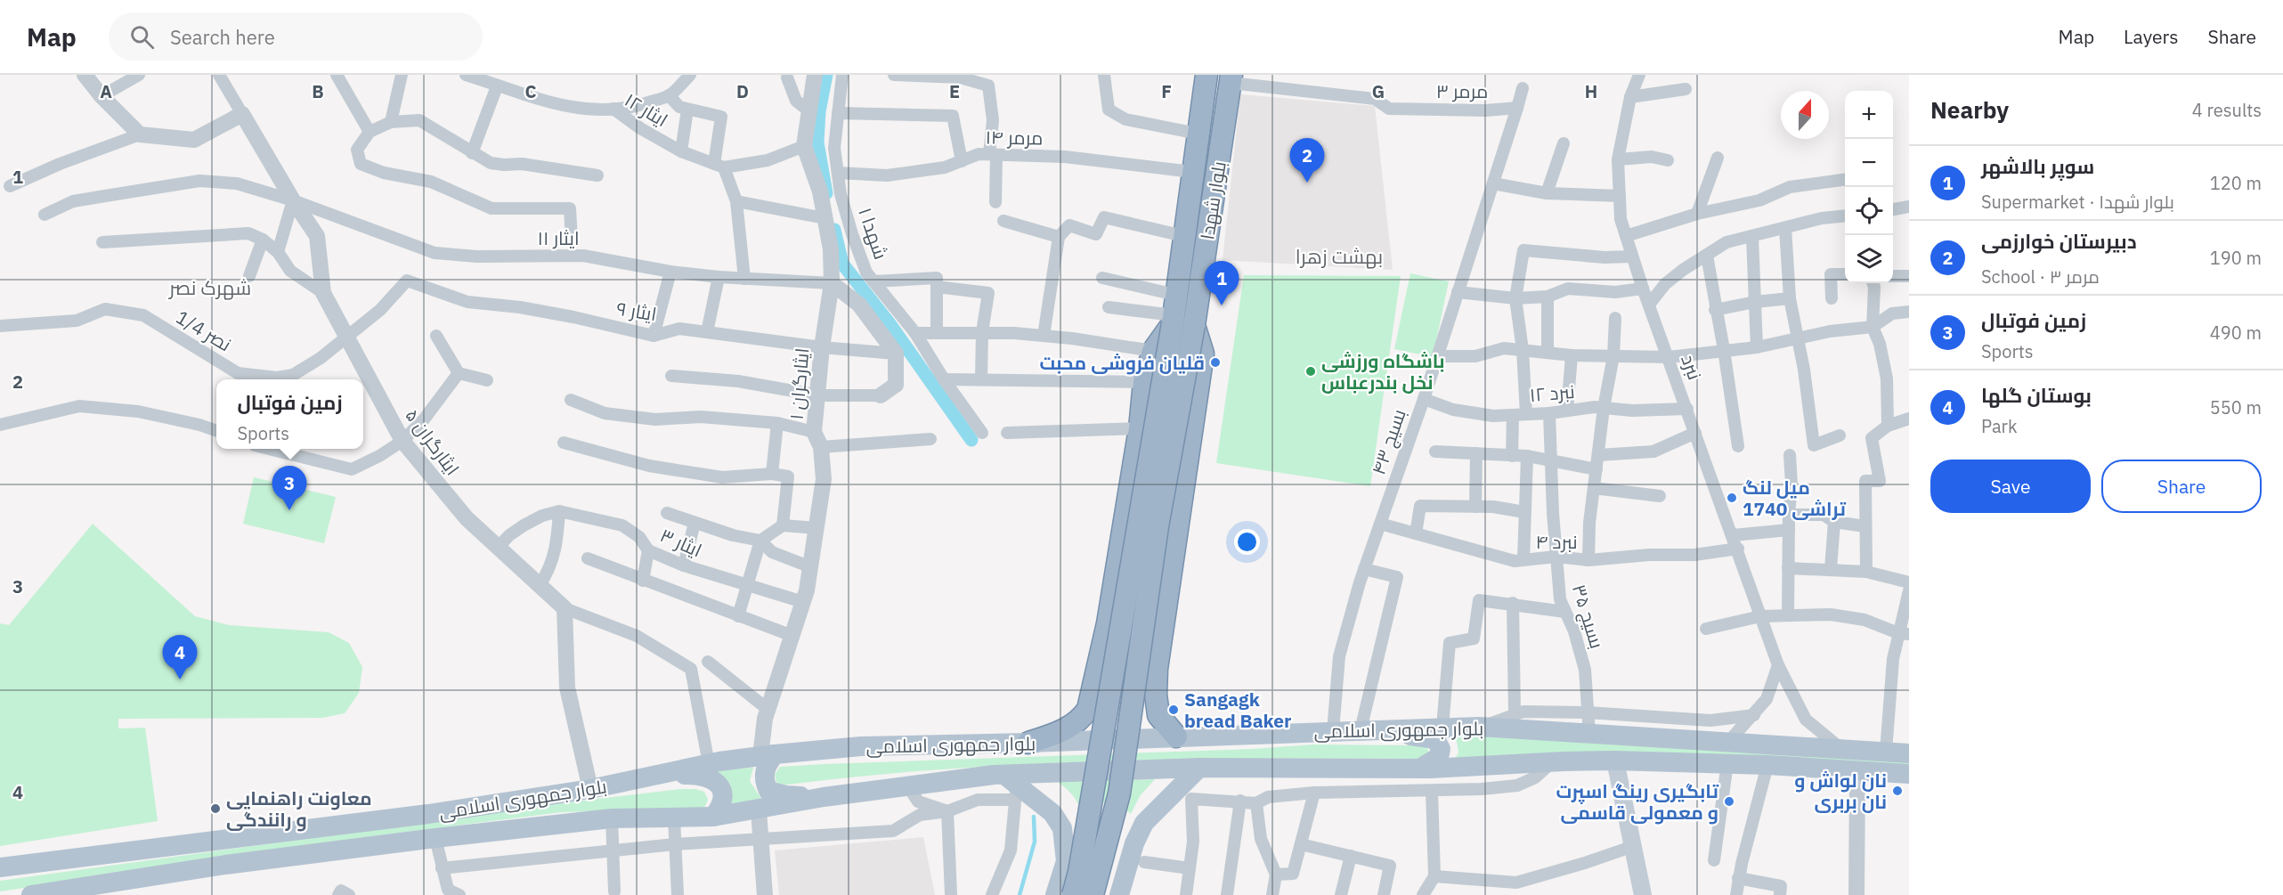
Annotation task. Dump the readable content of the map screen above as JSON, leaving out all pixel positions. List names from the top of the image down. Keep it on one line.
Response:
{"streets":{"highway":["بلوار شهدا"],"main road":["بلوار جمهوری اسلامی"],"street":["مرمر ۳","ایثار ۱۲","مرمر ۱۴","شهدا ۱","ایثار ۱۱","ایثار ۹","نصر 1/4","نبرد","ایثارگران ۱","نبرد ۱۲","ایثارگران ۵","بسیج ۴۳","نبرد ۴","ایثار ۳","بسیج ۳۵"]},"crossings":[["مرمر ۳","بلوار شهدا"],["مرمر ۳","بسیج ۴۳"],["ایثار ۱۲","ایثارگران ۱"],["مرمر ۱۴","بلوار شهدا"],["مرمر ۱۴","شهدا ۱"],["ایثار ۱۱","ایثارگران ۱"],["ایثار ۹","نصر 1/4"],["ایثار ۹","ایثارگران ۱"],["نصر 1/4","ایثارگران ۵"],["نبرد","نبرد ۱۲"],["نبرد","نبرد ۴"],["نبرد","بلوار جمهوری اسلامی"],["ایثارگران ۱","ایثار ۳"],["ایثارگران ۱","بلوار جمهوری اسلامی"],["نبرد ۱۲","بسیج ۴۳"],["نبرد ۱۲","بسیج ۳۵"],["بسیج ۴۳","نبرد ۴"],["بسیج ۴۳","بلوار جمهوری اسلامی"],["نبرد ۴","بسیج ۳۵"],["بسیج ۳۵","بلوار جمهوری اسلامی"]],"districts":["بهشت زهرا","شهرک نصر"],"places":["قلیان فروشی محبت","باشگاه ورزشی نخل بندرعباس","میل لنگ تراشی 1740","Sangagk bread Baker","نان لواش و نان بربری","تابگیری رینگ اسپرت و معمولی قاسمی","معاونت راهنمایی و رانندگی"],"north":"top","page":{"header":"Map","search":"Search here","nav":["Map","Layers","Share"],"heading":["Nearby","4 results"],"map_buttons":["+","−"],"pins":["2","1","3","4"],"list":[{"mark":"1","name":"سوپر بالاشهر","note":"Supermarket · بلوار شهدا","value":"120 m"},{"mark":"2","name":"دبیرستان خوارزمی","note":"School · مرمر ۳","value":"190 m"},{"mark":"3","name":"زمین فوتبال","note":"Sports","value":"490 m"},{"mark":"4","name":"بوستان گلها","note":"Park","value":"550 m"}],"popup":["زمین فوتبال","Sports"],"buttons":["Save","Share"]},"grid":{"columns":["A","B","C","D","E","F","G","H"],"rows":["1","2","3","4"]}}
